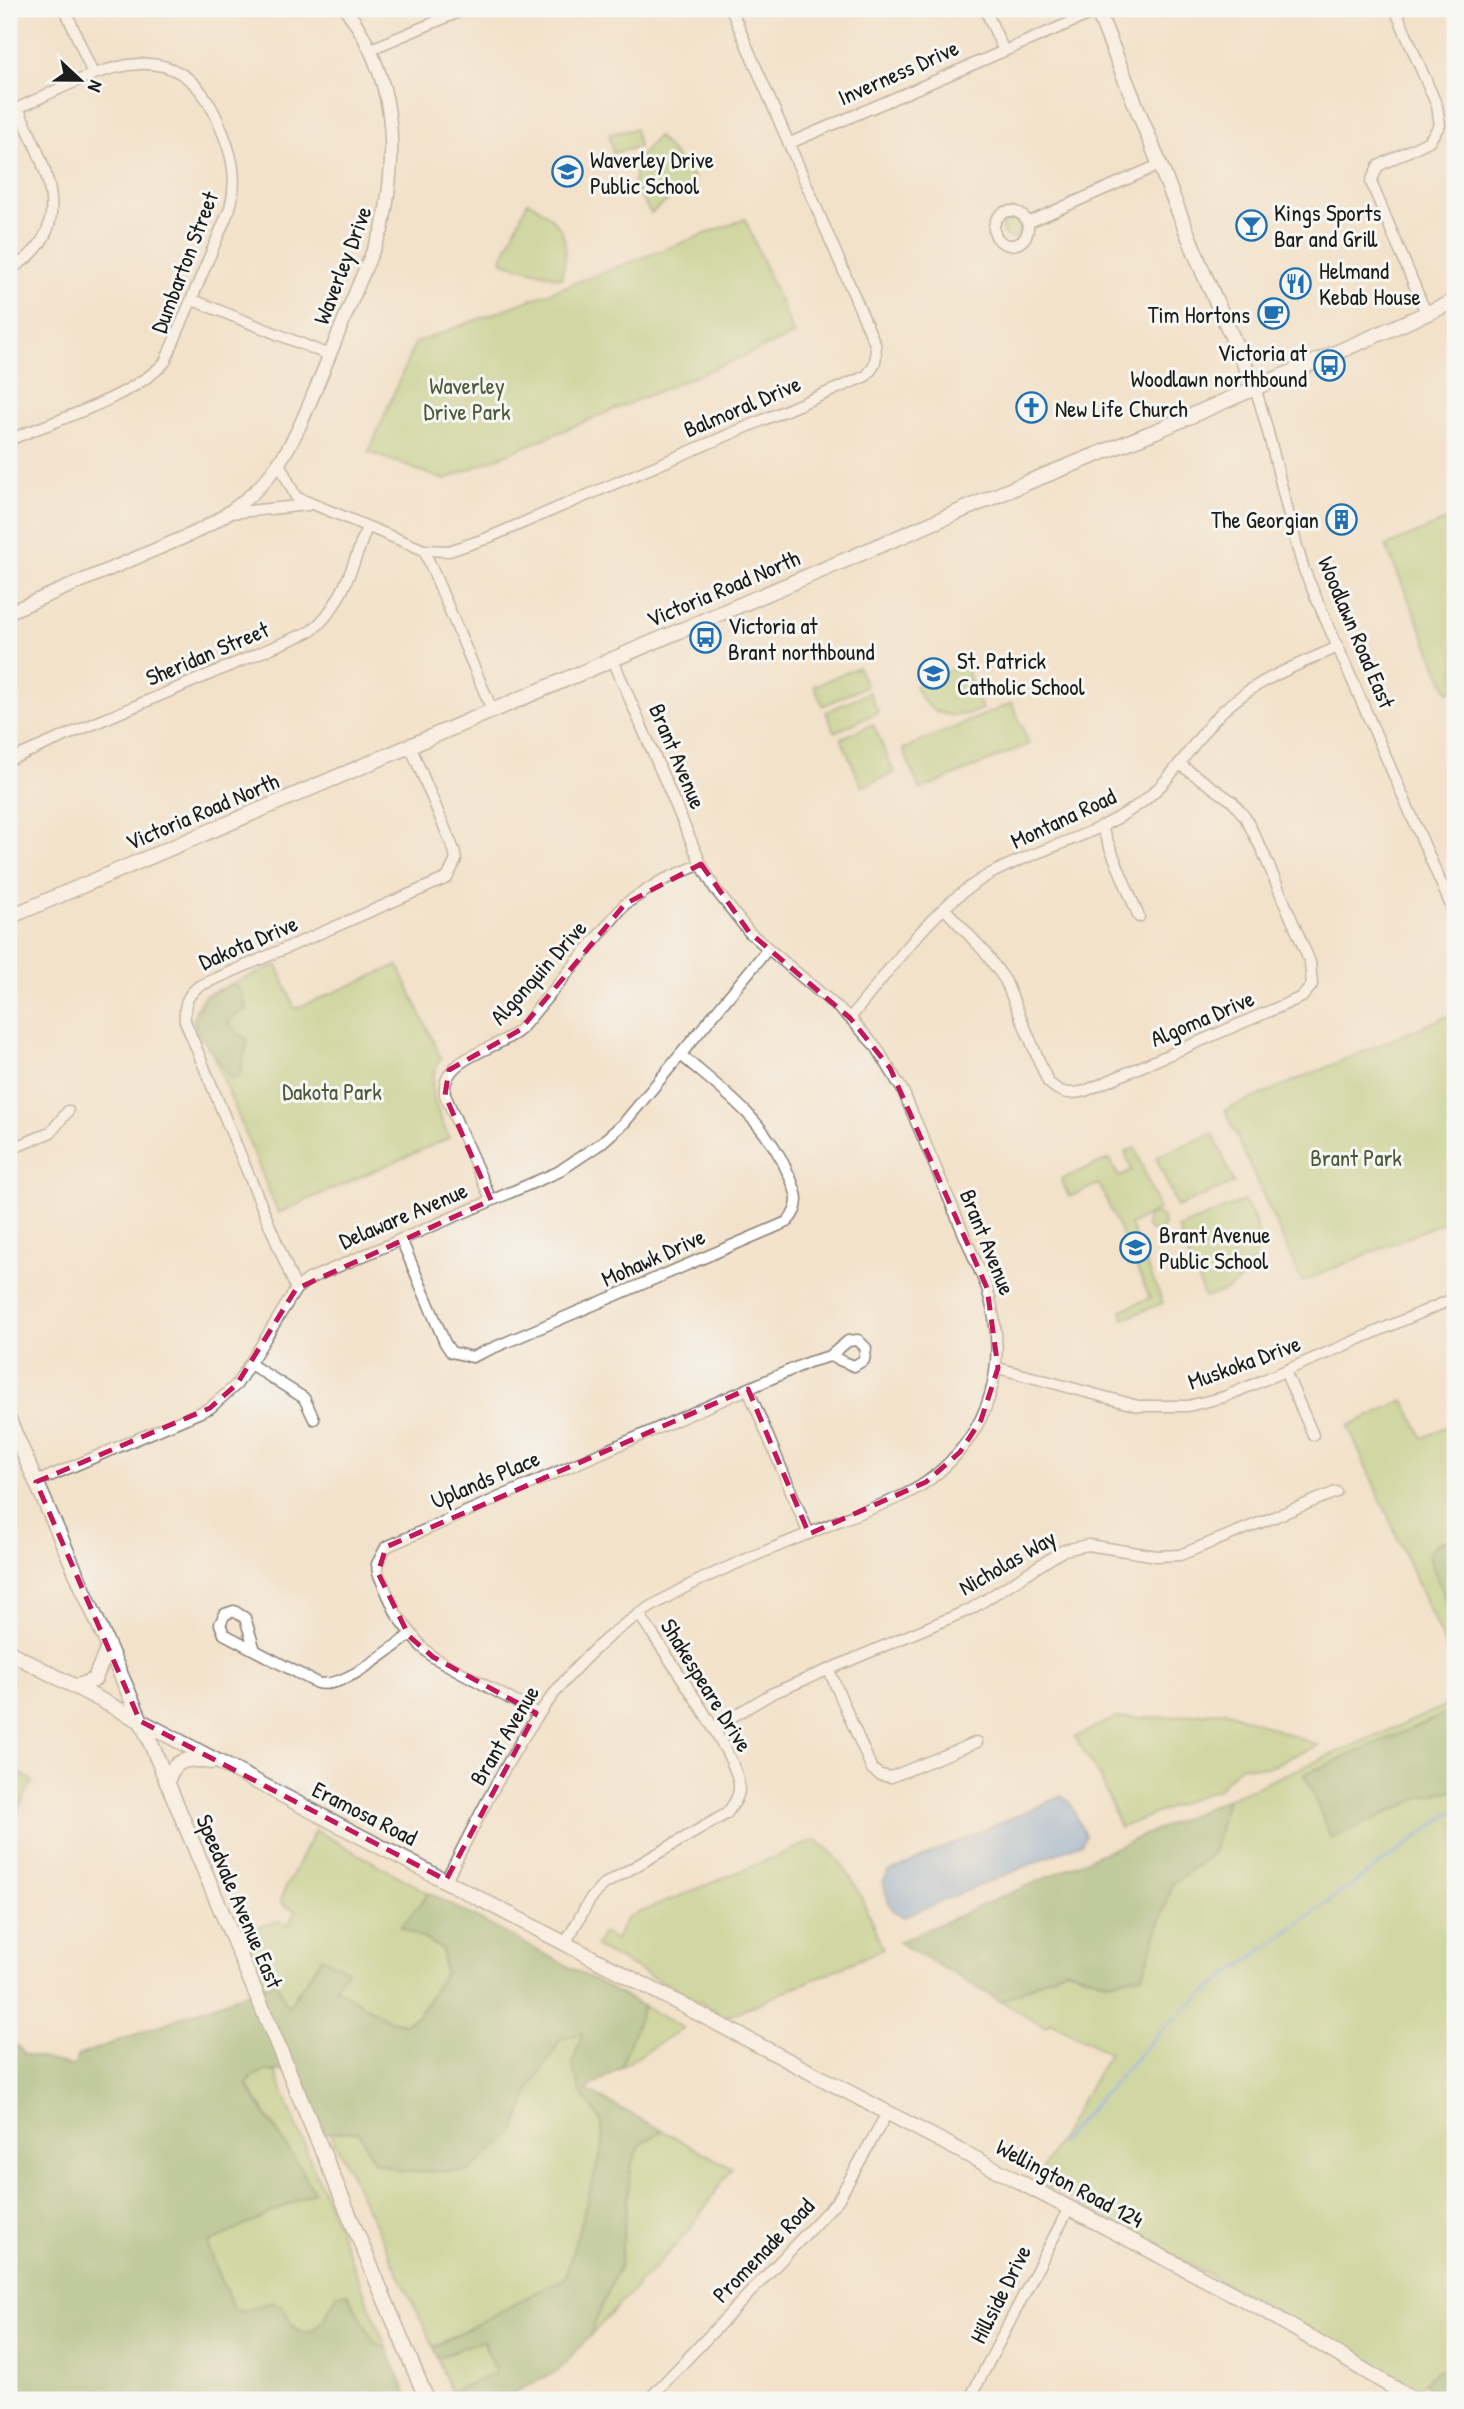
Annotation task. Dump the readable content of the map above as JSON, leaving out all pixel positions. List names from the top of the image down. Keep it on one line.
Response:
{"streets":{"main road":["Victoria Road North","Woodlawn Road East","Eramosa Road","Speedvale Avenue East","Wellington Road 124"],"street":["Inverness Drive","Dumbarton Street","Waverley Drive","Balmoral Drive","Sheridan Street","Brant Avenue","Montana Road","Dakota Drive","Algonquin Drive","Algoma Drive","Delaware Avenue","Mohawk Drive","Muskoka Drive","Uplands Place","Nicholas Way","Shakespeare Drive","Promenade Road","Hillside Drive"]},"crossings":[["Inverness Drive","Balmoral Drive"],["Inverness Drive","Woodlawn Road East"],["Waverley Drive","Balmoral Drive"],["Balmoral Drive","Sheridan Street"],["Victoria Road North","Woodlawn Road East"],["Victoria Road North","Brant Avenue"],["Victoria Road North","Dakota Drive"],["Woodlawn Road East","Montana Road"],["Brant Avenue","Montana Road"],["Brant Avenue","Algonquin Drive"],["Brant Avenue","Delaware Avenue"],["Brant Avenue","Muskoka Drive"],["Brant Avenue","Uplands Place"],["Brant Avenue","Shakespeare Drive"],["Brant Avenue","Eramosa Road"],["Montana Road","Algoma Drive"],["Dakota Drive","Delaware Avenue"],["Algonquin Drive","Delaware Avenue"],["Delaware Avenue","Mohawk Drive"],["Delaware Avenue","Speedvale Avenue East"],["Nicholas Way","Shakespeare Drive"],["Shakespeare Drive","Eramosa Road"],["Eramosa Road","Speedvale Avenue East"],["Eramosa Road","Wellington Road 124"],["Wellington Road 124","Promenade Road"],["Wellington Road 124","Hillside Drive"]],"parks":["Waverley Drive Park","Dakota Park","Brant Park"],"places":{"school or university":["Waverley Drive Public School","St. Patrick Catholic School","Brant Avenue Public School"],"bar":["Kings Sports Bar and Grill"],"restaurant":["Helmand Kebab House"],"cafe":["Tim Hortons"],"bus stop":["Victoria at Woodlawn northbound","Victoria at Brant northbound"],"church":["New Life Church"],"building":["The Georgian"]},"north":"right"}
